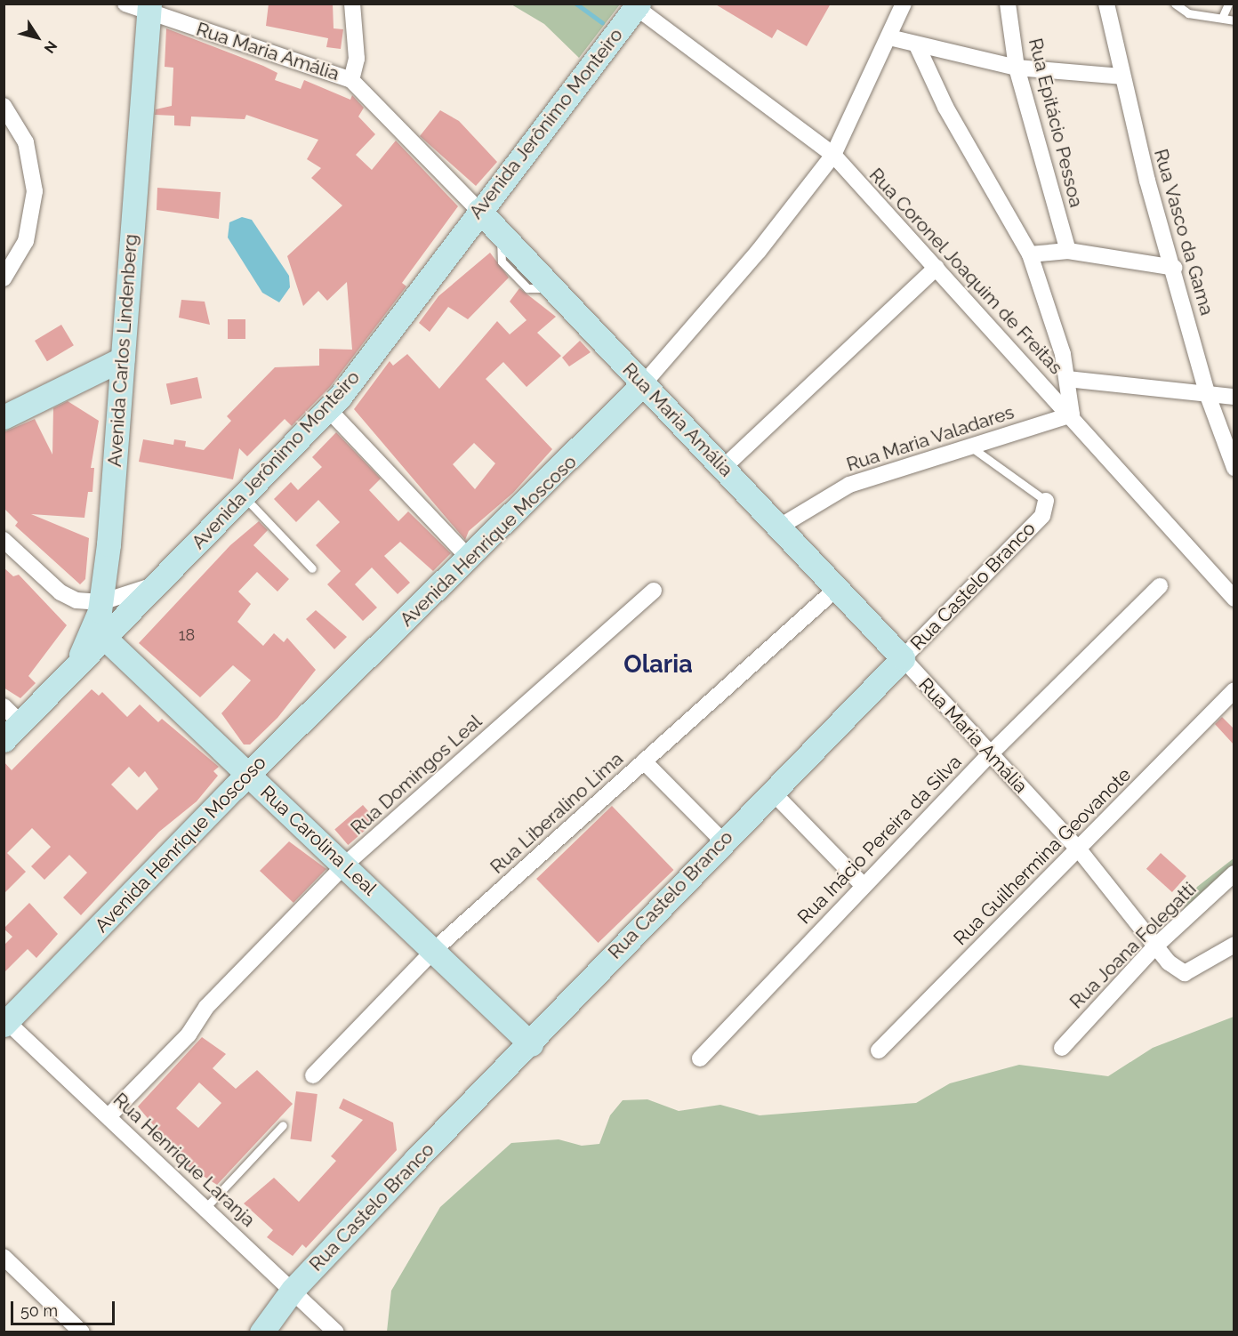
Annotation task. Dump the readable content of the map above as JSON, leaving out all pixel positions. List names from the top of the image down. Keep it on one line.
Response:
{"streets":{"street":["Rua Maria Amália","Rua Epitácio Pessoa","Avenida Jerônimo Monteiro","Rua Vasco da Gama","Rua Coronel Joaquim de Freitas","Avenida Carlos Lindenberg","Rua Maria Valadares","Avenida Henrique Moscoso","Rua Castelo Branco","Rua Domingos Leal","Rua Liberalino Lima","Rua Inácio Pereira da Silva","Rua Carolina Leal","Rua Guilhermina Geovanote","Rua Joana Folegatti","Rua Henrique Laranja"]},"crossings":[["Rua Maria Amália","Avenida Jerônimo Monteiro"],["Rua Maria Amália","Avenida Carlos Lindenberg"],["Rua Maria Amália","Rua Maria Valadares"],["Rua Maria Amália","Avenida Henrique Moscoso"],["Rua Maria Amália","Rua Castelo Branco"],["Rua Maria Amália","Rua Liberalino Lima"],["Rua Maria Amália","Rua Inácio Pereira da Silva"],["Rua Maria Amália","Rua Guilhermina Geovanote"],["Rua Maria Amália","Rua Joana Folegatti"],["Avenida Jerônimo Monteiro","Rua Coronel Joaquim de Freitas"],["Avenida Jerônimo Monteiro","Avenida Carlos Lindenberg"],["Avenida Jerônimo Monteiro","Rua Carolina Leal"],["Rua Coronel Joaquim de Freitas","Rua Maria Valadares"],["Rua Coronel Joaquim de Freitas","Avenida Henrique Moscoso"],["Avenida Carlos Lindenberg","Rua Carolina Leal"],["Avenida Henrique Moscoso","Rua Carolina Leal"],["Avenida Henrique Moscoso","Rua Henrique Laranja"],["Rua Castelo Branco","Rua Carolina Leal"],["Rua Castelo Branco","Rua Henrique Laranja"],["Rua Domingos Leal","Rua Carolina Leal"],["Rua Domingos Leal","Rua Henrique Laranja"],["Rua Liberalino Lima","Rua Carolina Leal"]],"districts":["Olaria"],"house_numbers":["18"],"scale_bar":"50 m","north":"bottom right"}
